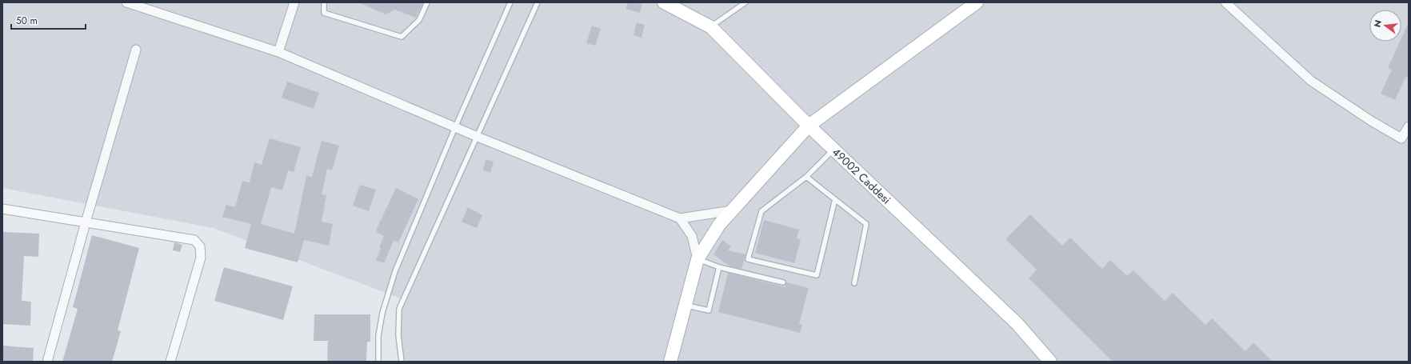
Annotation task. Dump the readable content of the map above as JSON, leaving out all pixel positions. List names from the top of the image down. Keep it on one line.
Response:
{"streets":{"street":["49002 Caddesi"]},"scale_bar":"50 m","north":"left"}
